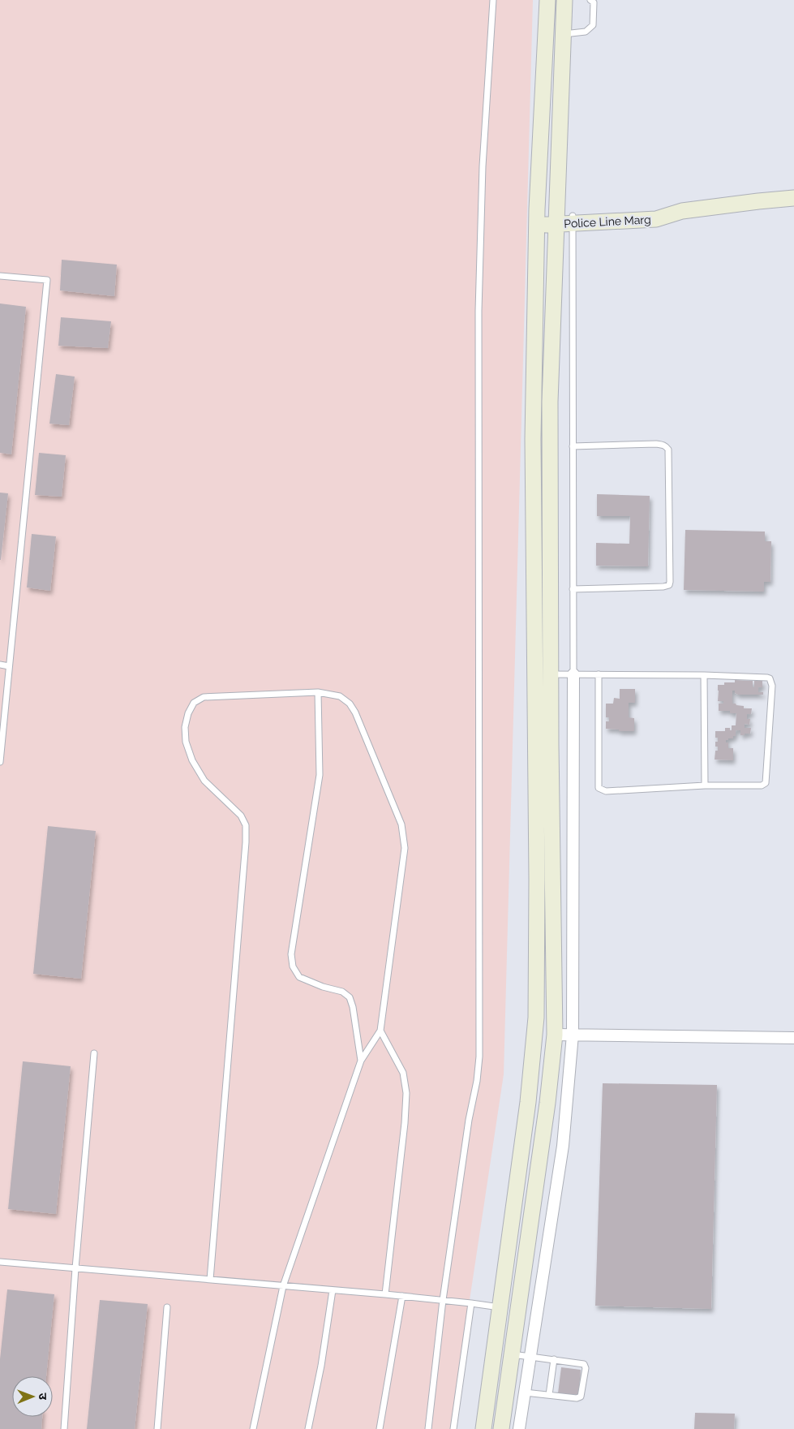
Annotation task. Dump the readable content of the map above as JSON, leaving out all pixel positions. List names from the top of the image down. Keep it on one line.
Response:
{"streets":{"main road":["Police Line Marg"]},"north":"right"}
